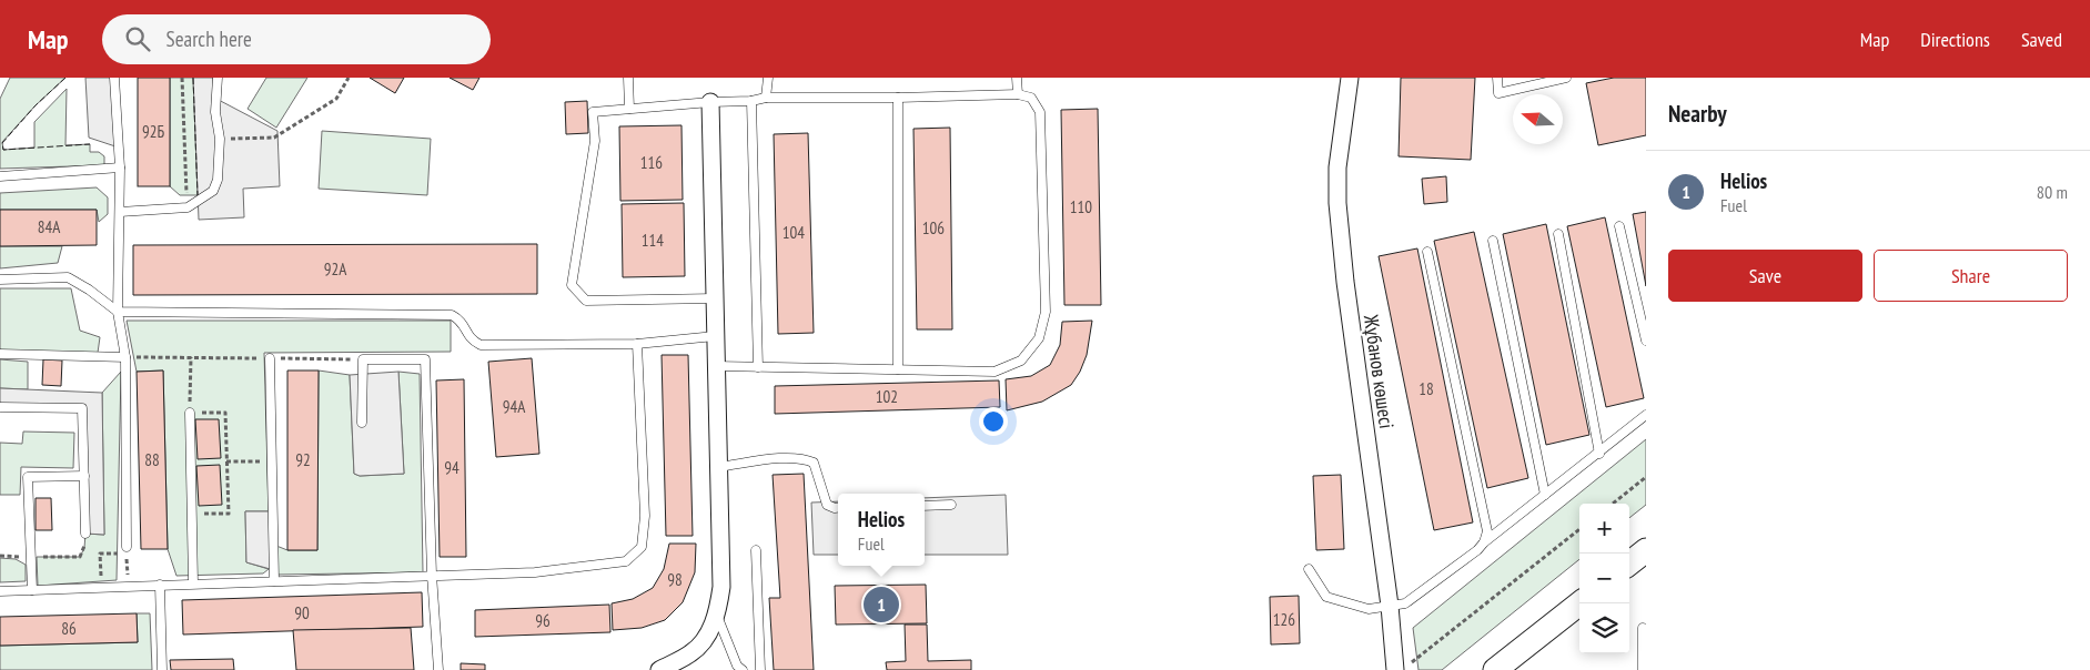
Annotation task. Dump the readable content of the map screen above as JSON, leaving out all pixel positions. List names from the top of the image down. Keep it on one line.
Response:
{"streets":{"street":["Жұбанов көшесі"]},"house_numbers":["92Б","116","110","84А","106","104","114","92А","18","102","94А","88","92","94","98","90","126","96","86"],"north":"left","page":{"header":"Map","search":"Search here","nav":["Map","Directions","Saved"],"heading":"Nearby","list":[{"mark":"1","name":"Helios","note":"Fuel","value":"80 m"}],"buttons":["Save","Share"],"popup":["Helios","Fuel"],"map_buttons":["+","−"],"pins":"1"}}
